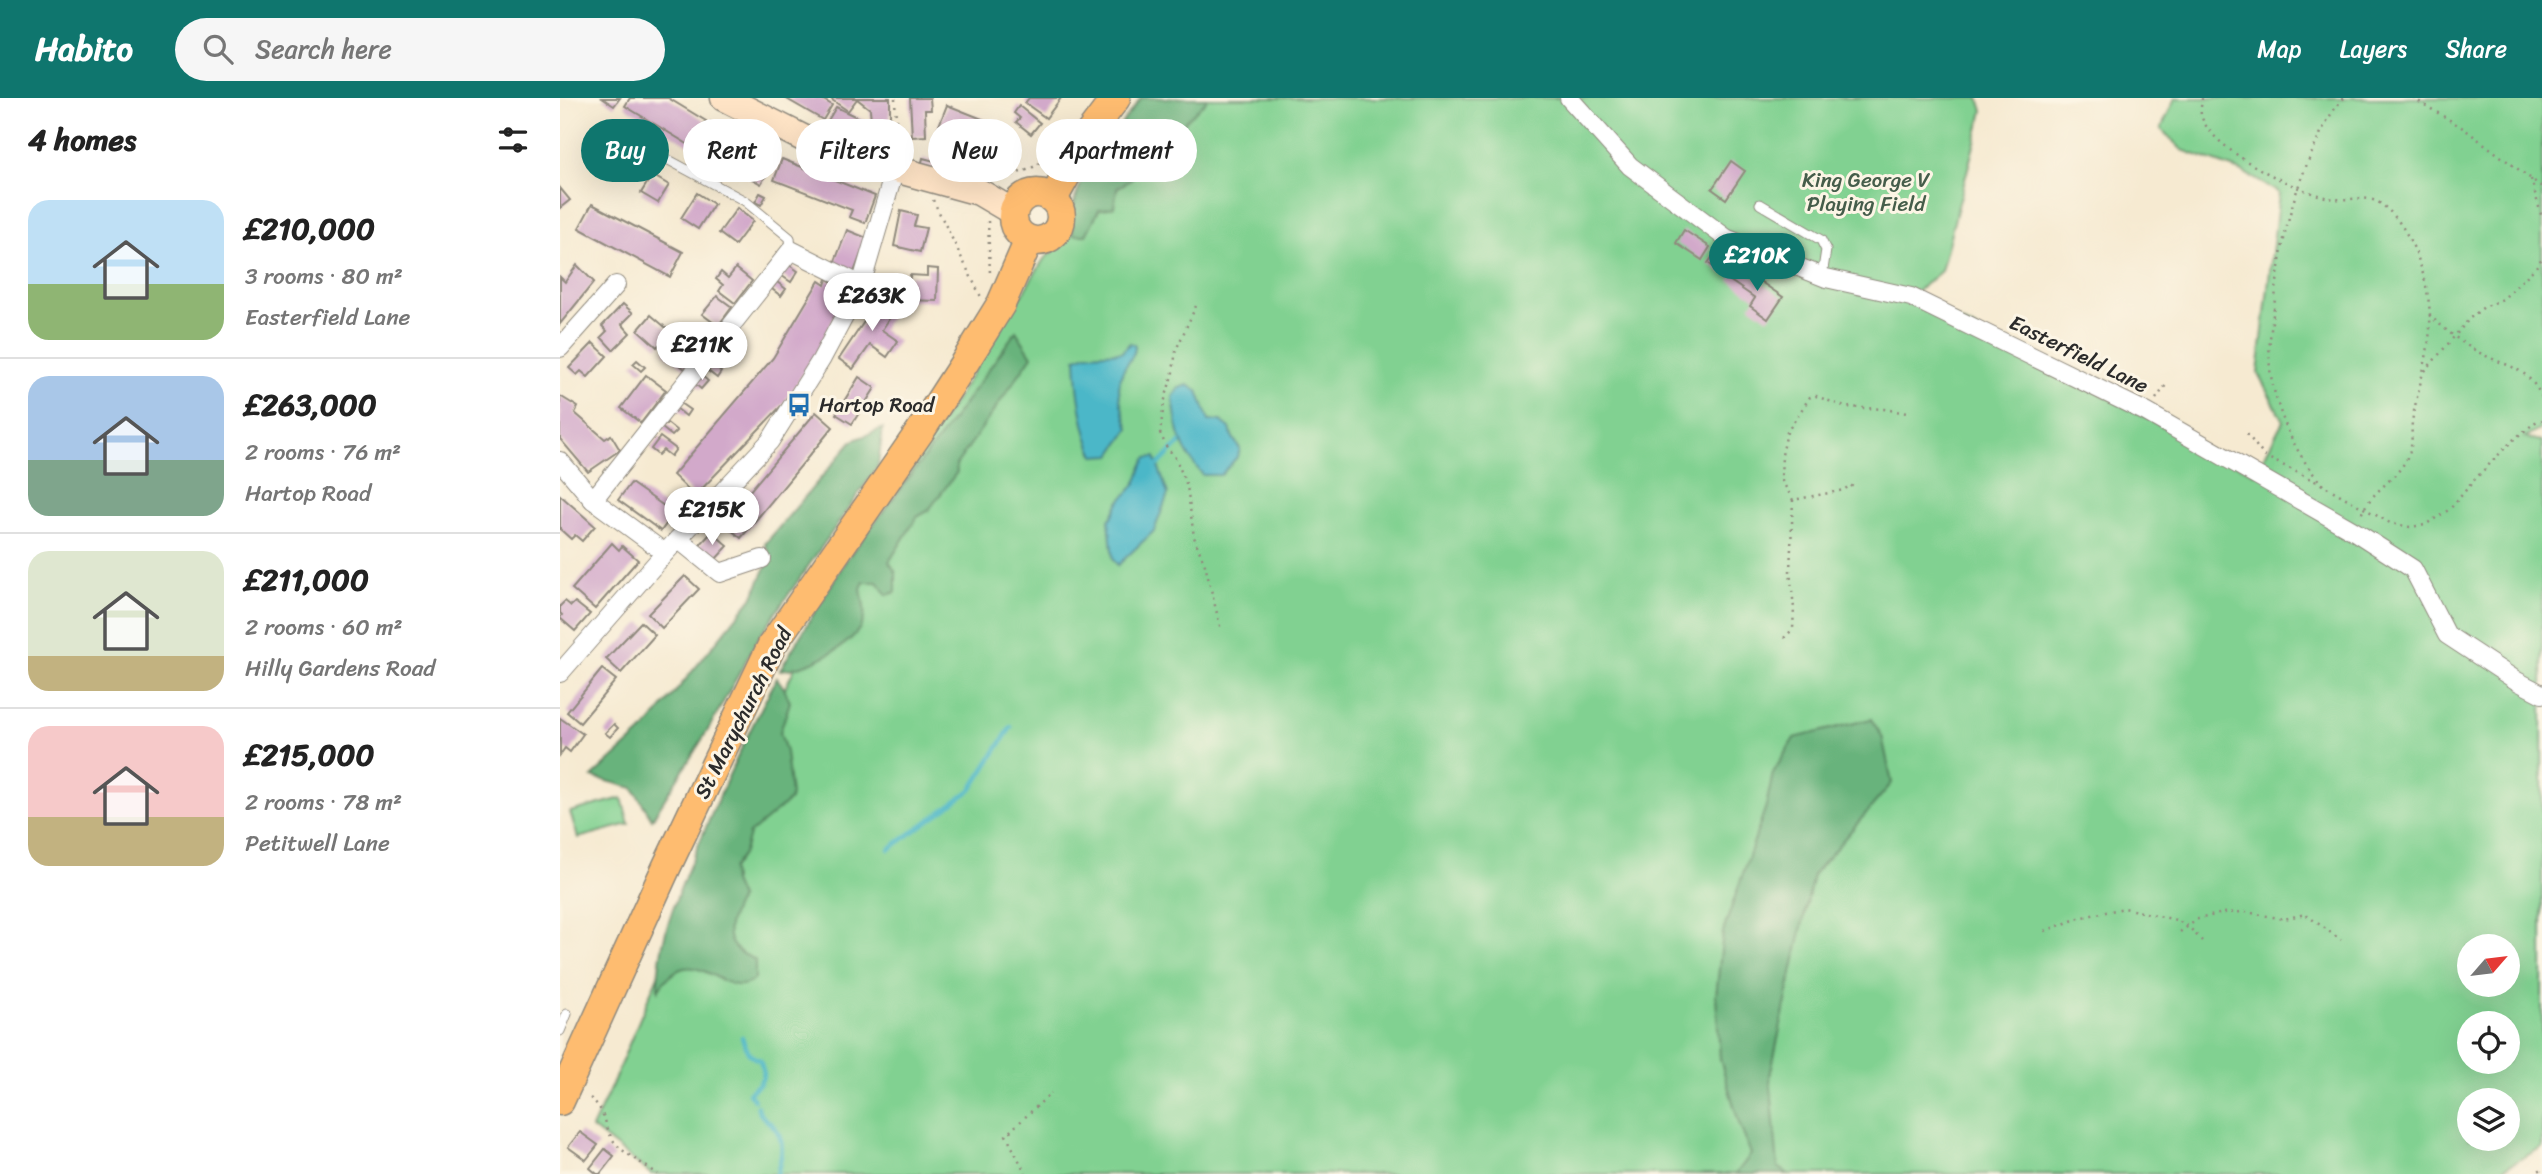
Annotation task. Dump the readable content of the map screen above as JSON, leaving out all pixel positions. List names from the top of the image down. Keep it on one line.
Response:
{"streets":{"main road":["St Marychurch Road"],"street":["Easterfield Lane"]},"parks":["King George V Playing Field"],"places":{"bus stop":["Hartop Road"]},"north":"top right","page":{"header":"Habito","search":"Search here","nav":["Map","Layers","Share"],"heading":"4 homes","chip":["Buy","Rent","Filters","New","Apartment"],"list":[{"name":"£210,000","note":"3 rooms · 80 m² · Easterfield Lane"},{"name":"£263,000","note":"2 rooms · 76 m² · Hartop Road"},{"name":"£211,000","note":"2 rooms · 60 m² · Hilly Gardens Road"},{"name":"£215,000","note":"2 rooms · 78 m² · Petitwell Lane"}],"price":["£210K","£263K","£211K","£215K"]}}
